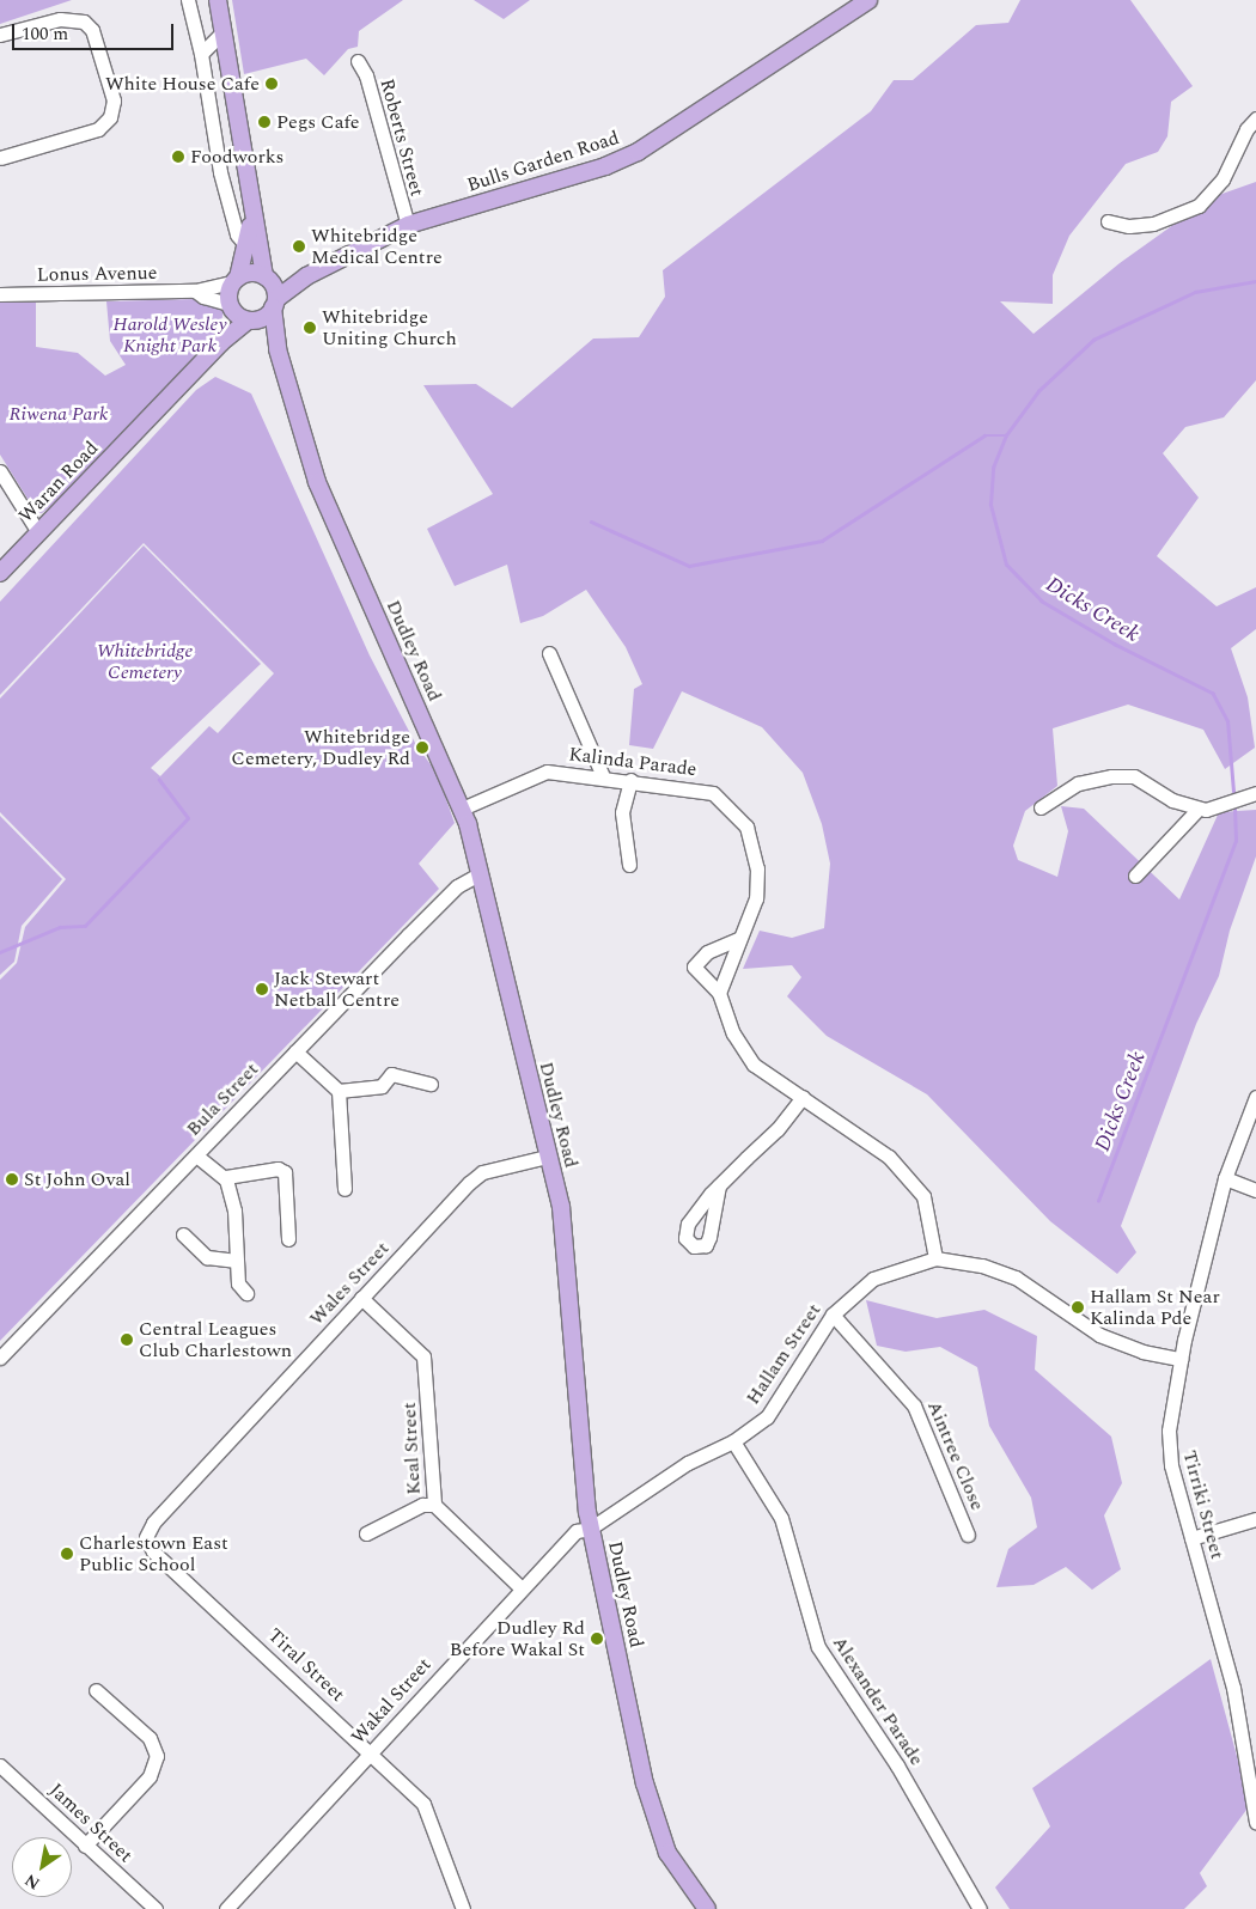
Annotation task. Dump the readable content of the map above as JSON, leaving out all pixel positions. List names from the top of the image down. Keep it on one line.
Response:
{"streets":{"main road":["Bulls Garden Road","Waran Road","Dudley Road"],"street":["Roberts Street","Lonus Avenue","Kalinda Parade","Bula Street","Wales Street","Hallam Street","Keal Street","Aintree Close","Tirriki Street","Tiral Street","Wakal Street","Alexander Parade","James Street"]},"crossings":[["Roberts Street","Bulls Garden Road"],["Bulls Garden Road","Lonus Avenue"],["Bulls Garden Road","Waran Road"],["Bulls Garden Road","Dudley Road"],["Lonus Avenue","Waran Road"],["Lonus Avenue","Dudley Road"],["Waran Road","Dudley Road"],["Dudley Road","Kalinda Parade"],["Dudley Road","Bula Street"],["Dudley Road","Wales Street"],["Dudley Road","Hallam Street"],["Dudley Road","Wakal Street"],["Wales Street","Keal Street"],["Wales Street","Tiral Street"],["Hallam Street","Aintree Close"],["Hallam Street","Tirriki Street"],["Hallam Street","Wakal Street"],["Hallam Street","Alexander Parade"],["Keal Street","Wakal Street"],["Tiral Street","Wakal Street"]],"water":["Dicks Creek"],"parks":["Harold Wesley Knight Park","Riwena Park","Whitebridge Cemetery"],"places":["White House Cafe","Pegs Cafe","Foodworks","Whitebridge Medical Centre","Whitebridge Uniting Church","Whitebridge Cemetery, Dudley Rd","Jack Stewart Netball Centre","St John Oval","Hallam St Near Kalinda Pde","Central Leagues Club Charlestown","Charlestown East Public School","Dudley Rd Before Wakal St"],"scale_bar":"100 m","north":"bottom left"}
